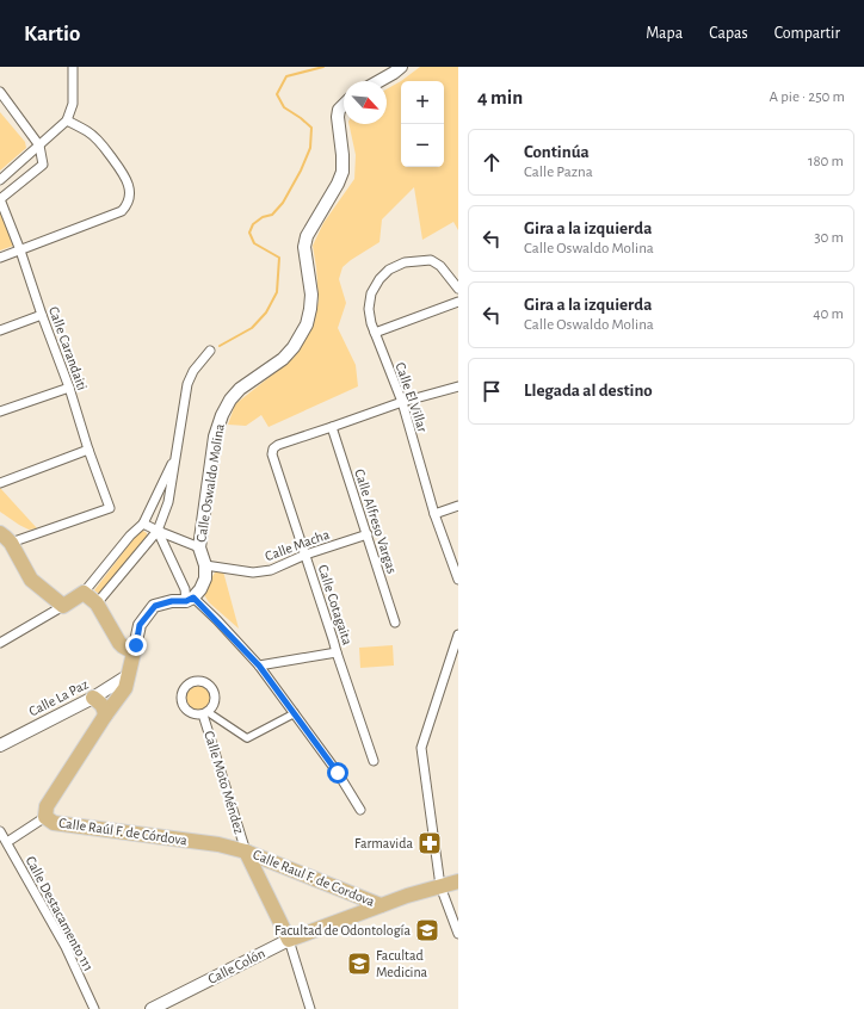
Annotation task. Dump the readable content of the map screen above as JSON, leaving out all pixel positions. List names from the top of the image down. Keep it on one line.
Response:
{"streets":{"main road":["Calle Oswaldo Molina","Calle La Paz","Calle Raúl F. de Córdova","Calle Raul F. de Cordova","Calle Colón"],"street":["Calle Carandaiti","Calle El Villar","Calle Alfreso Vargas","Calle Macha","Calle Cotagaita","Calle Moto Méndez","Calle Destacamento 111"]},"crossings":[["Calle Oswaldo Molina","Calle Macha"],["Calle Alfreso Vargas","Calle Macha"],["Calle Alfreso Vargas","Calle Cotagaita"],["Calle Macha","Calle Cotagaita"],["Calle Moto Méndez","Calle Raúl F. de Córdova"],["Calle Moto Méndez","Calle Raul F. de Cordova"],["Calle Raúl F. de Córdova","Calle Raul F. de Cordova"],["Calle Raúl F. de Córdova","Calle Destacamento 111"],["Calle Raul F. de Cordova","Calle Colón"]],"places":{"pharmacy":["Farmavida"],"school or university":["Facultad de Odontología","Facultad Medicina"]},"north":"bottom right","page":{"header":"Kartio","nav":["Mapa","Capas","Compartir"],"heading":["4 min","A pie · 250 m"],"map_buttons":["+","−"],"list":[["Continúa","Calle Pazna","180 m"],["Gira a la izquierda","Calle Oswaldo Molina","30 m"],["Gira a la izquierda","Calle Oswaldo Molina","40 m"],"Llegada al destino"]}}
